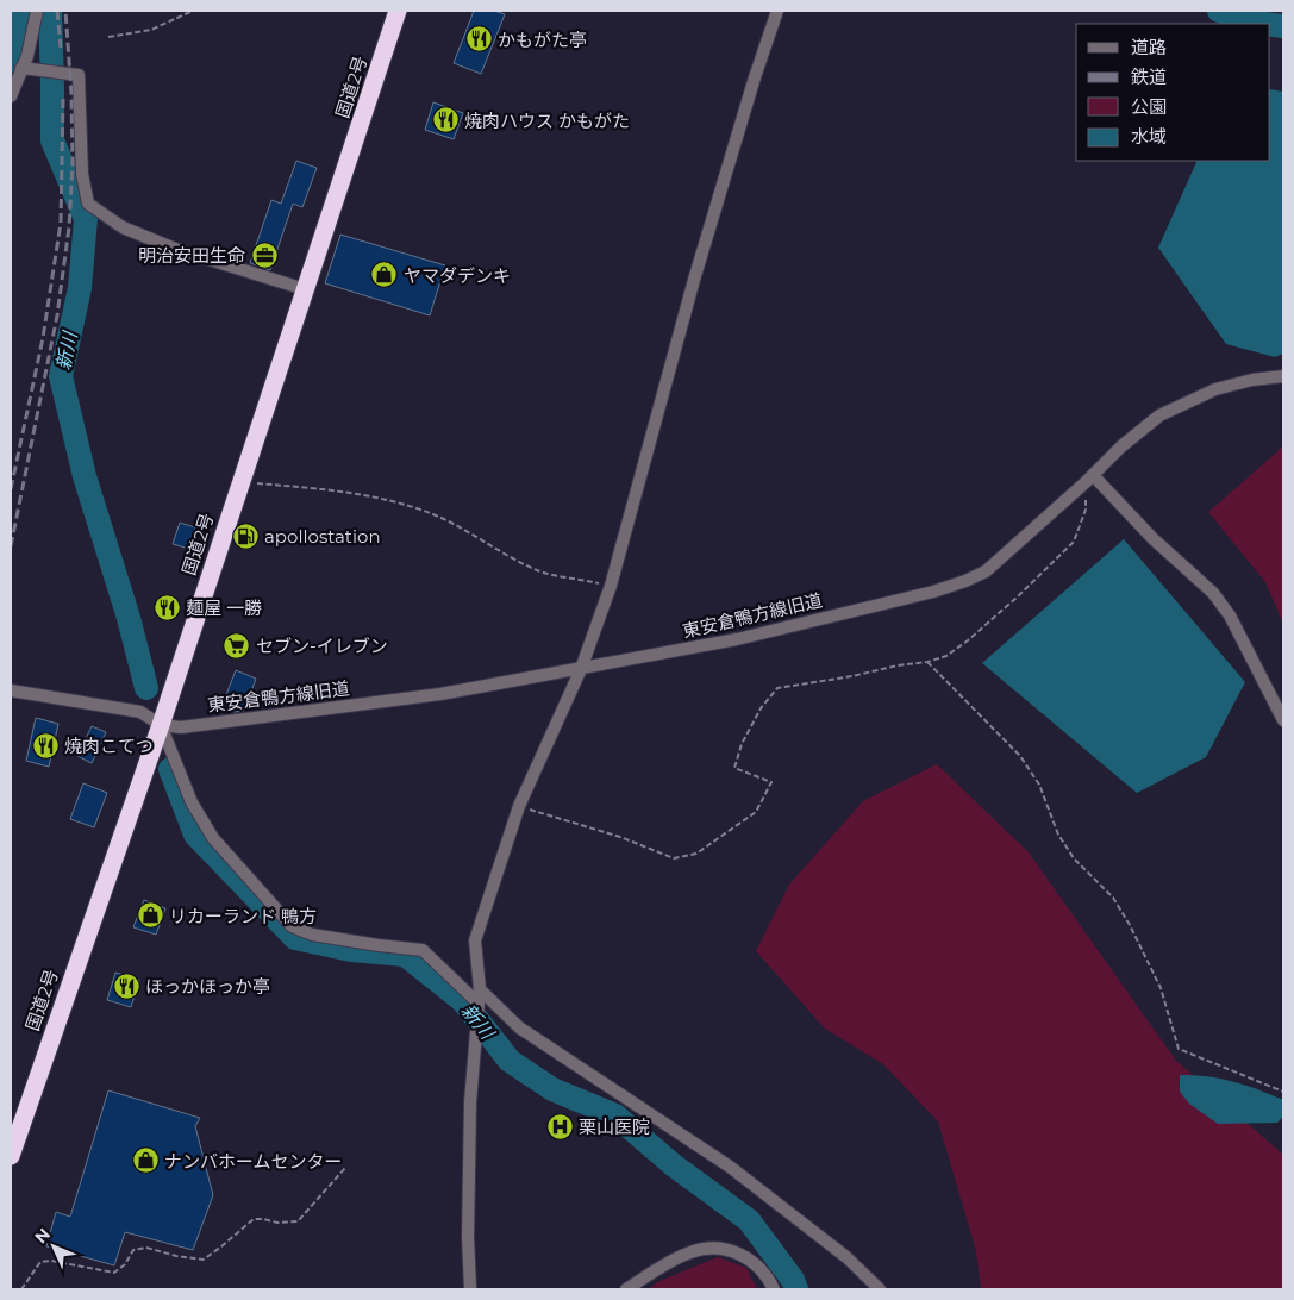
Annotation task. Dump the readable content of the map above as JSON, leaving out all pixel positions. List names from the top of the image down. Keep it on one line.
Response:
{"streets":{"highway":["国道2号"],"street":["東安倉鴨方線旧道"]},"crossings":[["国道2号","東安倉鴨方線旧道"]],"water":["新川"],"places":{"restaurant":["かもがた亭","焼肉ハウス かもがた","麺屋 一勝","焼肉こてつ","ほっかほっか亭"],"office":["明治安田生命"],"shop":["ヤマダデンキ","リカーランド 鴨方","ナンバホームセンター"],"fuel station":["apollostation"],"supermarket":["セブン-イレブン"],"hospital":["栗山医院"]},"legend":["道路","鉄道","公園","水域"],"north":"top left"}
